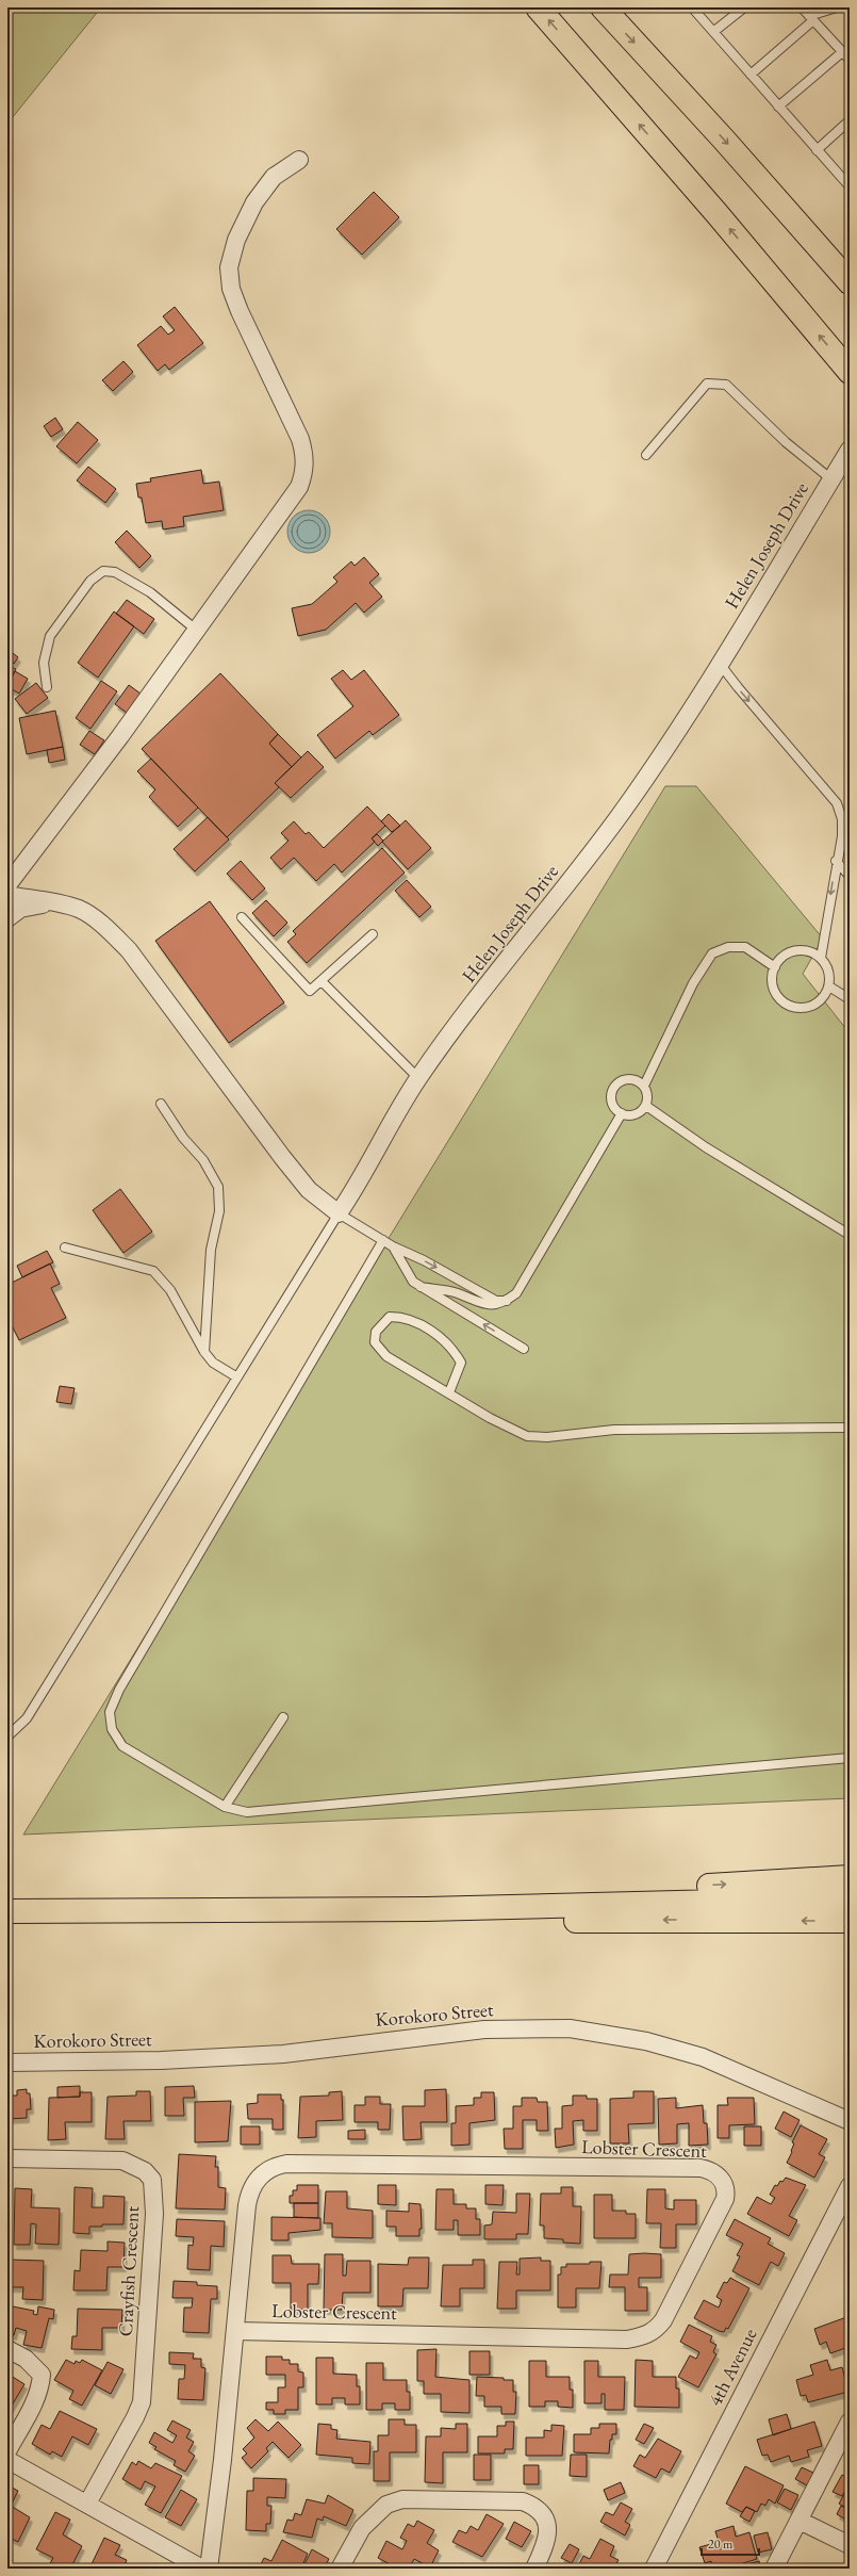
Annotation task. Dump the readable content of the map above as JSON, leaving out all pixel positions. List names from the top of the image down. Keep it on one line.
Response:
{"streets":{"street":["Helen Joseph Drive","Korokoro Street","Lobster Crescent","Crayfish Crescent","4th Avenue"]},"scale_bar":"20 m"}
